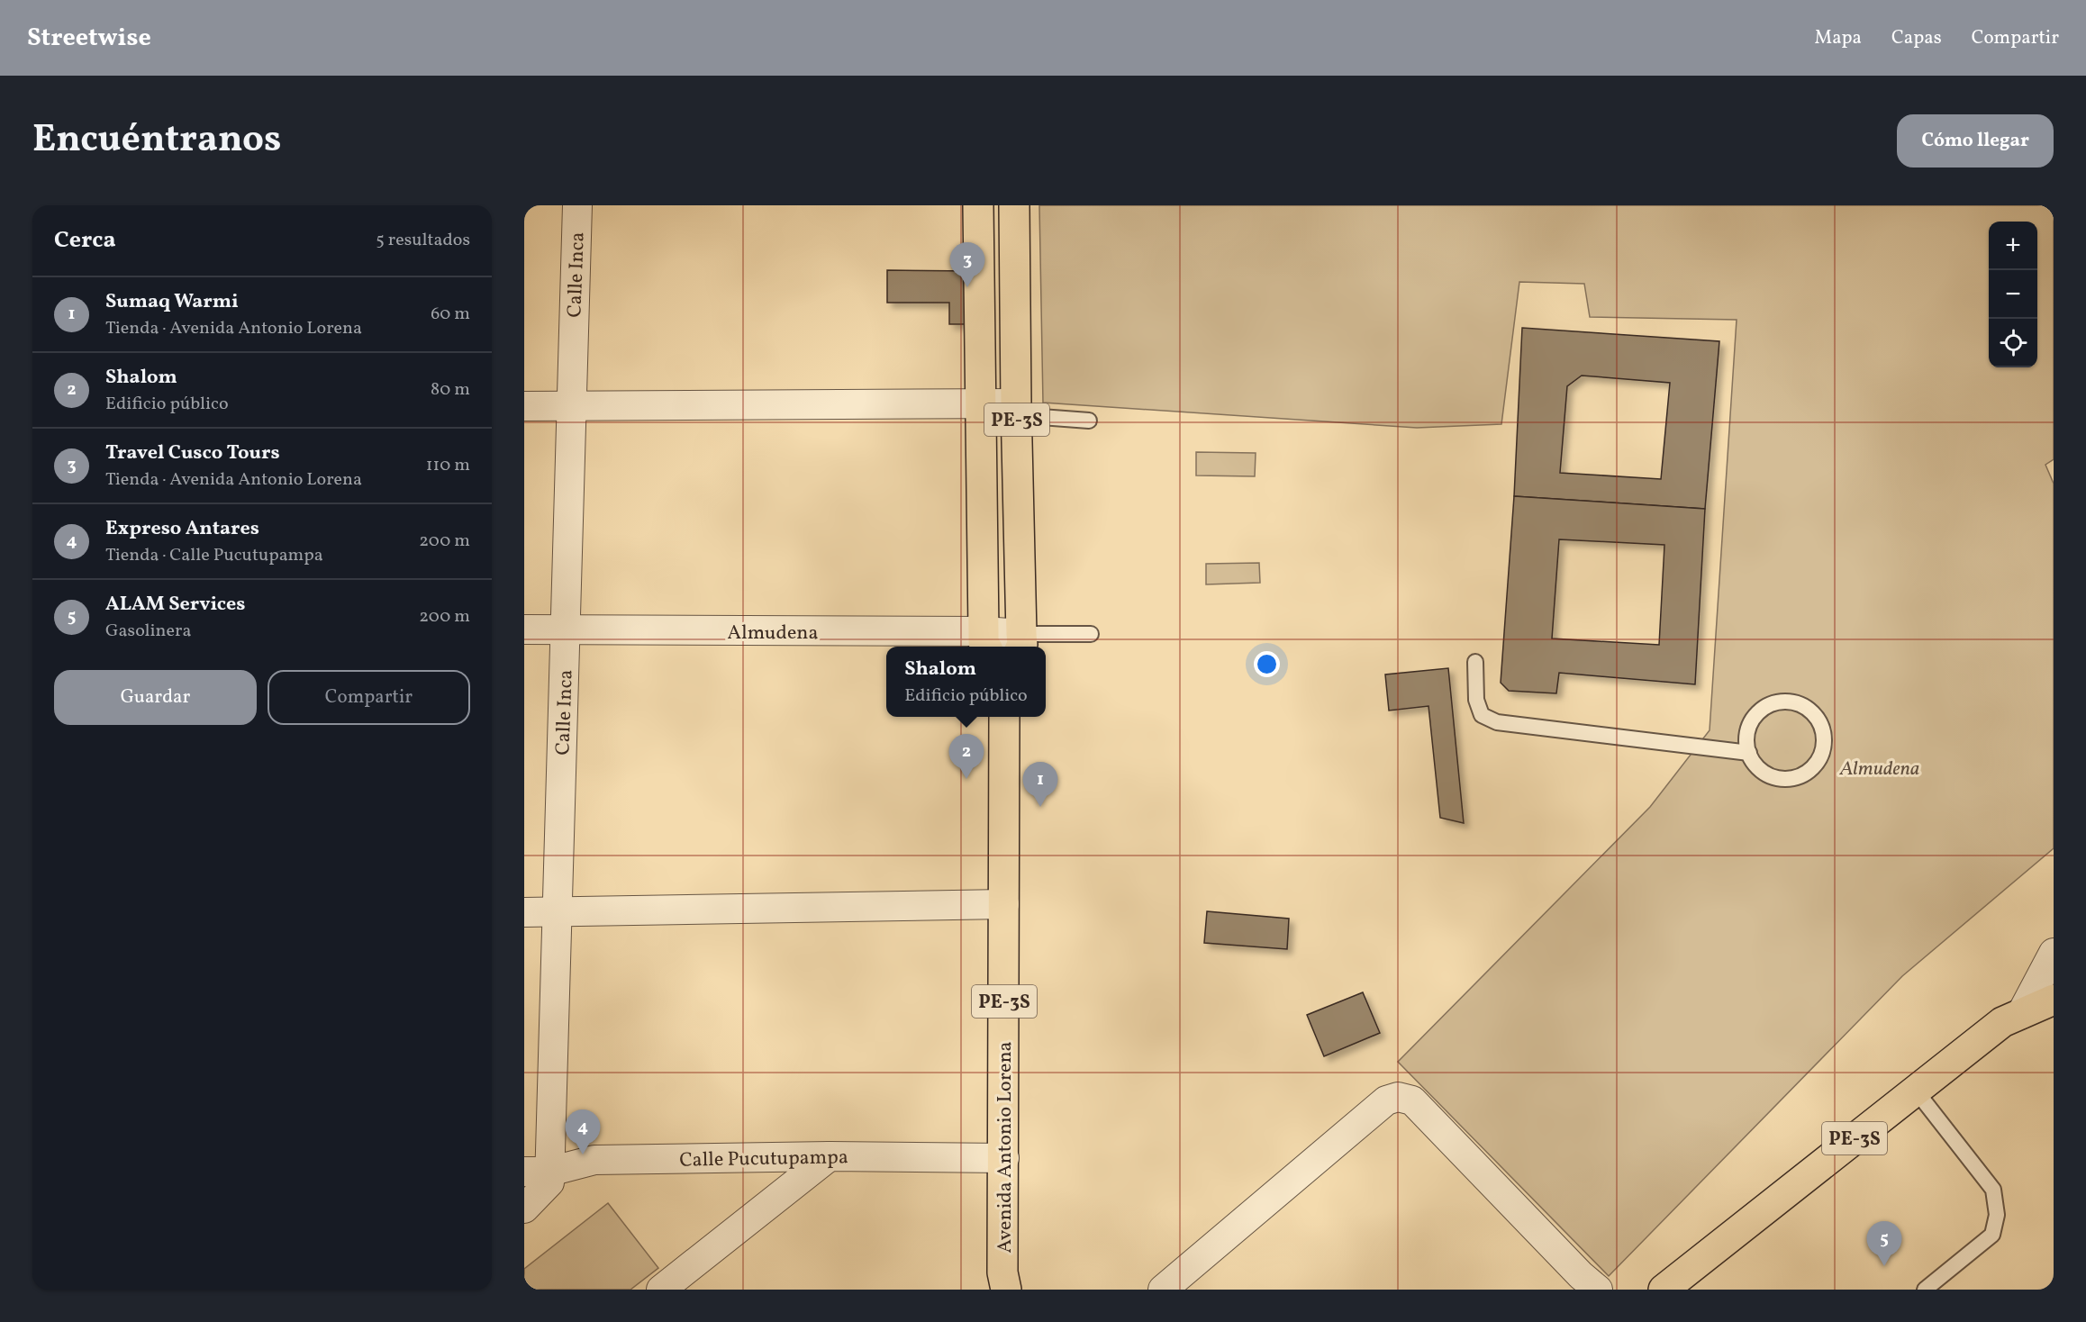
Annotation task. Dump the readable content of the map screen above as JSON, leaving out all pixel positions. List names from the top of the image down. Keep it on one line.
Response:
{"streets":{"highway":["PE-3S","Avenida Antonio Lorena"],"street":["Calle Inca","Almudena","Calle Pucutupampa"]},"crossings":[["Calle Inca","Almudena"],["Calle Inca","Calle Pucutupampa"],["PE-3S","Almudena"],["Avenida Antonio Lorena","Calle Pucutupampa"]],"parks":["Almudena"],"page":{"header":"Streetwise","nav":["Mapa","Capas","Compartir"],"title":"Encuéntranos","buttons":["Cómo llegar",["Guardar","Compartir"]],"heading":["Cerca","5 resultados"],"map_buttons":["+","−"],"pins":["3","2","1","4","5"],"list":[{"mark":"1","name":"Sumaq Warmi","note":"Tienda · Avenida Antonio Lorena","value":"60 m"},{"mark":"2","name":"Shalom","note":"Edificio público","value":"80 m"},{"mark":"3","name":"Travel Cusco Tours","note":"Tienda · Avenida Antonio Lorena","value":"110 m"},{"mark":"4","name":"Expreso Antares","note":"Tienda · Calle Pucutupampa","value":"200 m"},{"mark":"5","name":"ALAM Services","note":"Gasolinera","value":"200 m"}],"popup":["Shalom","Edificio público"]}}
